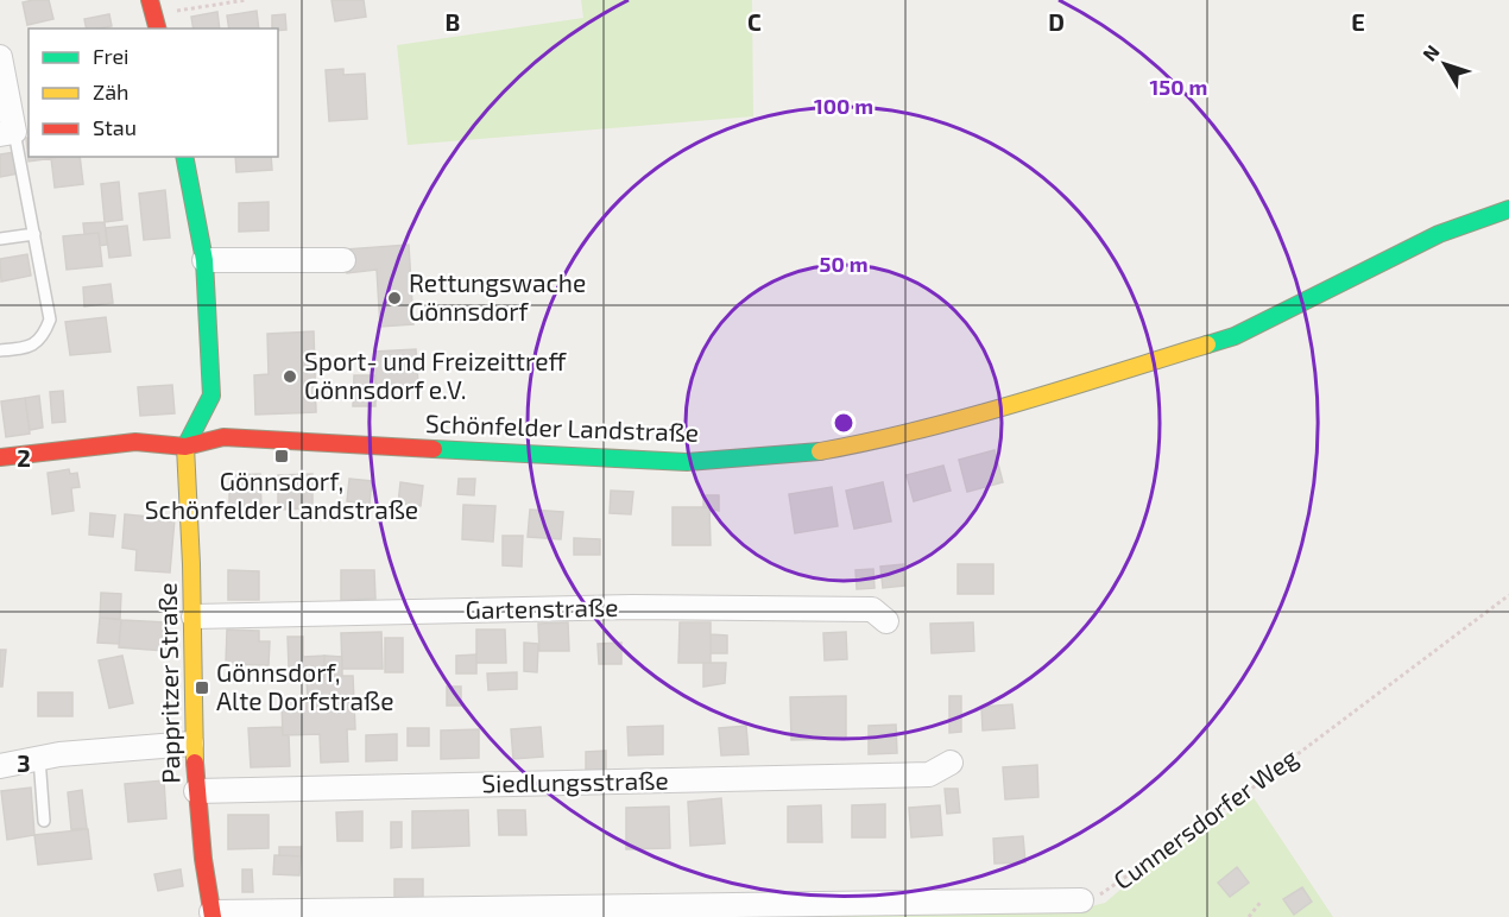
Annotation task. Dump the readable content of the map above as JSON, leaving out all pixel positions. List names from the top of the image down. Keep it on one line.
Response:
{"streets":{"street":["Schönfelder Landstraße","Gartenstraße","Pappritzer Straße","Siedlungsstraße"],"path":["Cunnersdorfer Weg"]},"crossings":[["Schönfelder Landstraße","Pappritzer Straße"],["Gartenstraße","Pappritzer Straße"],["Pappritzer Straße","Siedlungsstraße"]],"places":{"other":["Rettungswache Gönnsdorf","Sport- und Freizeittreff Gönnsdorf e.V."],"transit":["Gönnsdorf, Schönfelder Landstraße","Gönnsdorf, Alte Dorfstraße"]},"legend":["Frei","Zäh","Stau"],"north":"top left","grid":{"columns":["B","C","D","E"],"rows":["2","3"]},"rings":["150 m","100 m","50 m"]}
